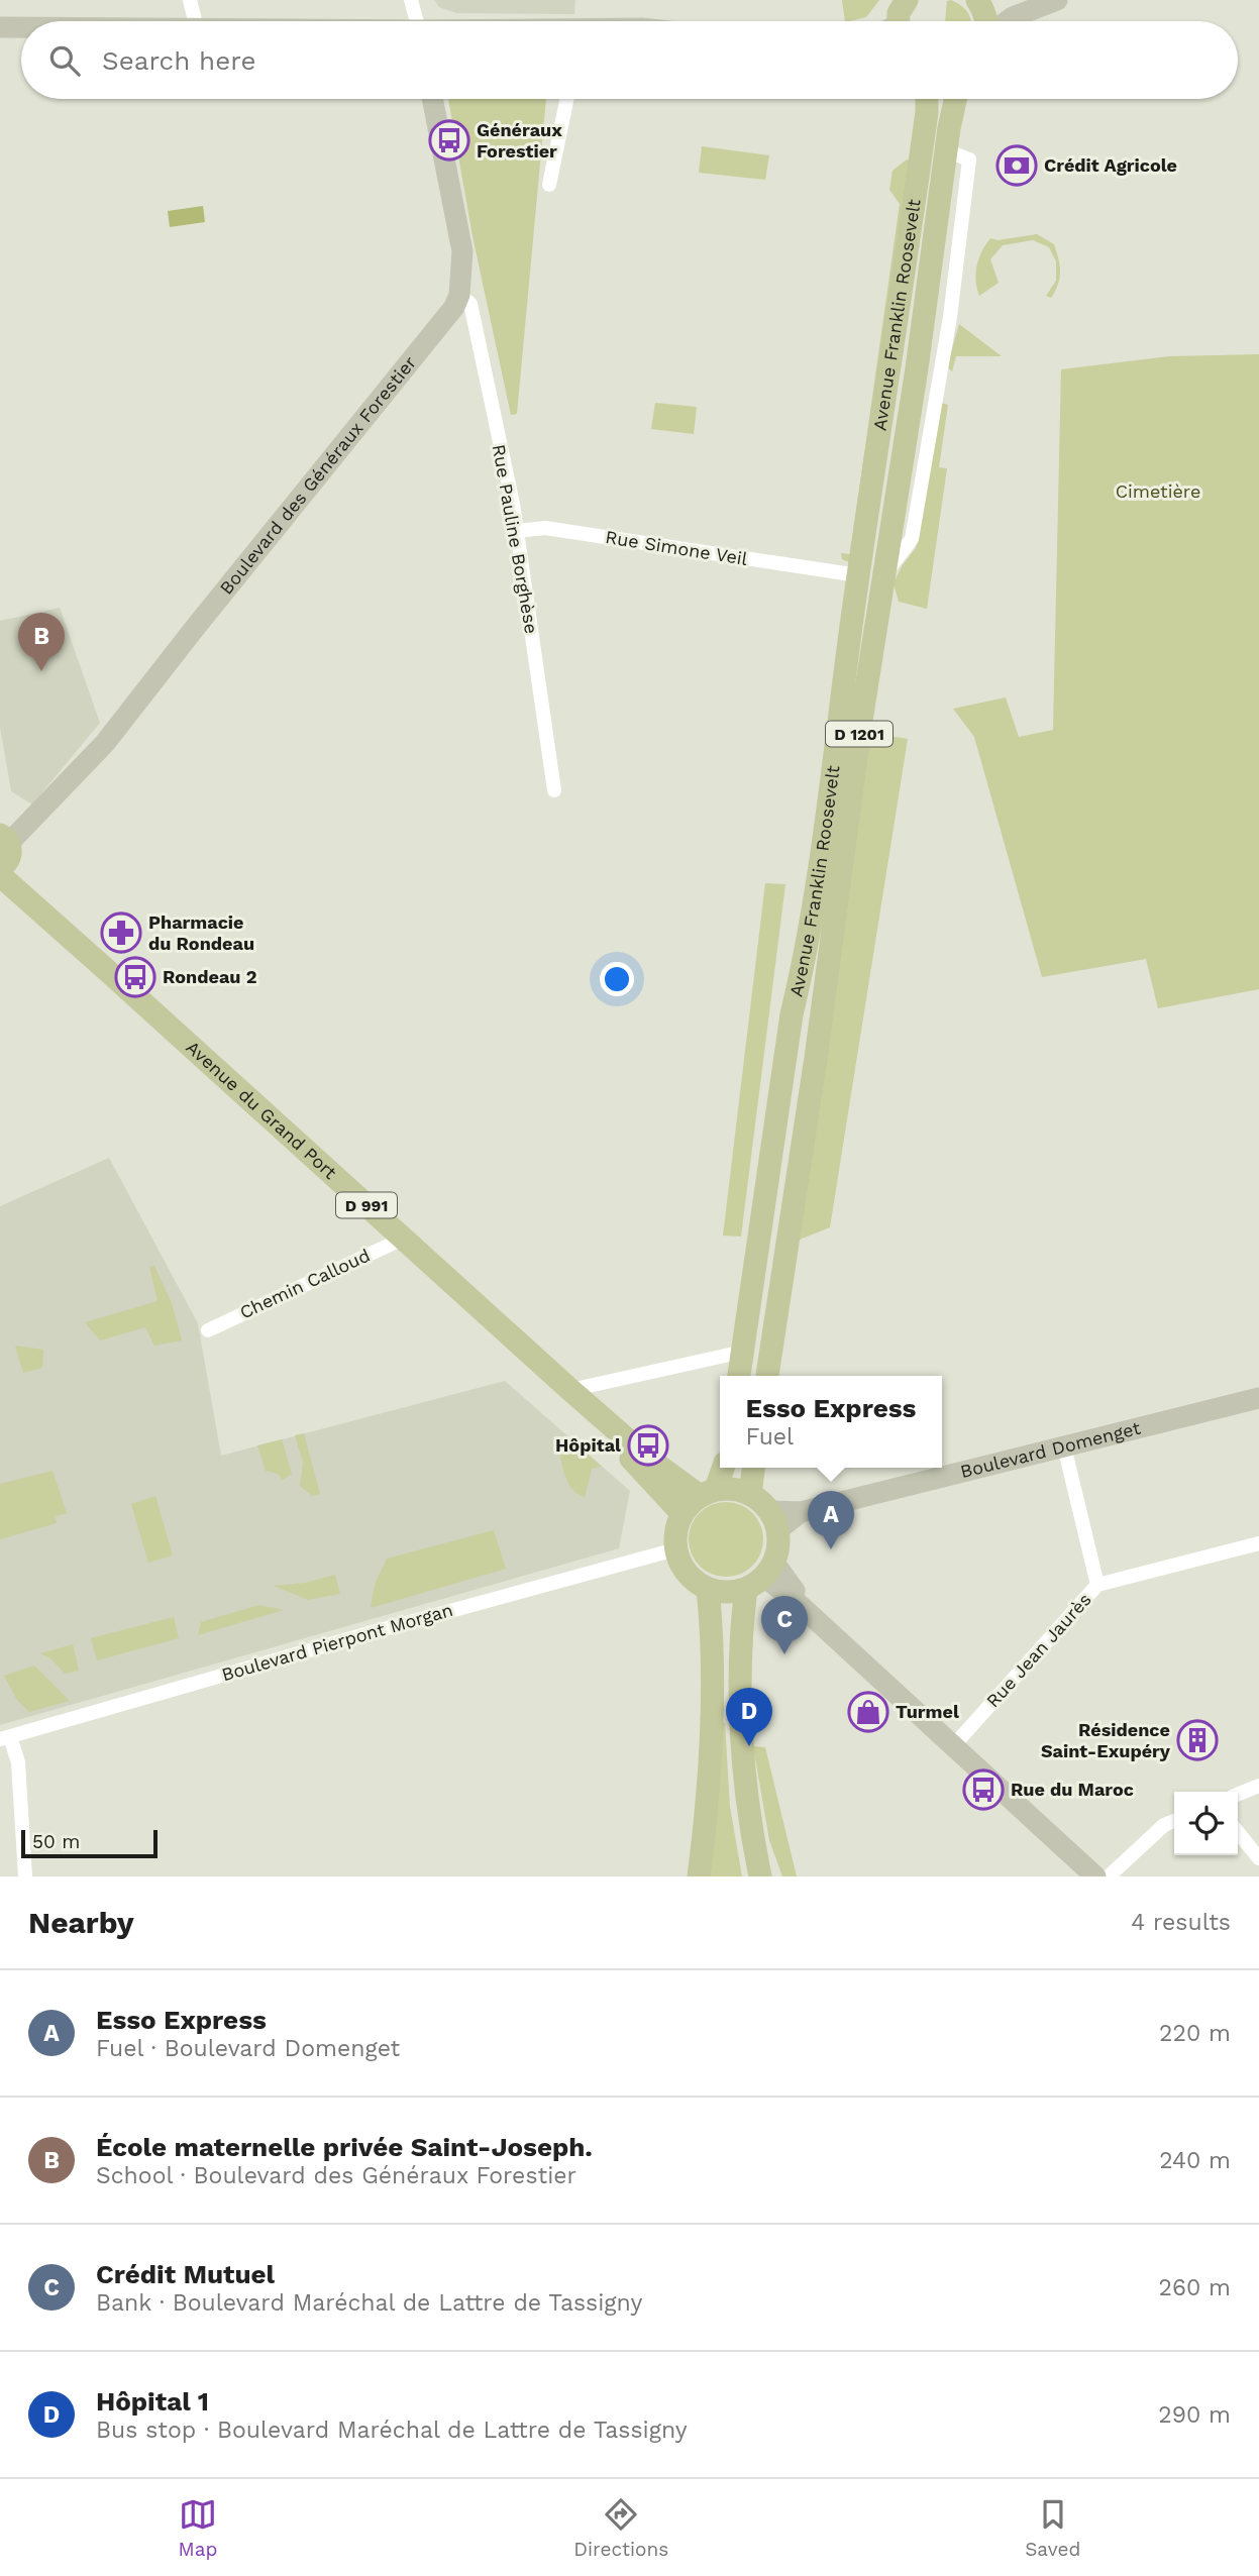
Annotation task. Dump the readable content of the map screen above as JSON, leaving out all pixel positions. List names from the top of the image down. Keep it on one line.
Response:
{"streets":{"main road":["Avenue Franklin Roosevelt","D 1201","Avenue du Grand Port","D 991"],"street":["Boulevard des Généraux Forestier","Rue Pauline Borghèse","Rue Simone Veil","Chemin Calloud","Boulevard Domenget","Boulevard Pierpont Morgan","Rue Jean Jaurès"]},"crossings":[["Avenue Franklin Roosevelt","Rue Simone Veil"],["Boulevard des Généraux Forestier","Rue Pauline Borghèse"],["Boulevard des Généraux Forestier","Avenue du Grand Port"],["Rue Pauline Borghèse","Rue Simone Veil"],["Avenue du Grand Port","Chemin Calloud"],["Avenue du Grand Port","Boulevard Domenget"],["Avenue du Grand Port","Boulevard Pierpont Morgan"],["Boulevard Domenget","Boulevard Pierpont Morgan"]],"parks":["Cimetière"],"places":{"bus stop":["Généraux Forestier","Rondeau 2","Hôpital","Rue du Maroc"],"bank":["Crédit Agricole"],"pharmacy":["Pharmacie du Rondeau"],"shop":["Turmel"],"building":["Résidence Saint-Exupéry"]},"scale_bar":"50 m","page":{"search":"Search here","pins":["B","A","C","D"],"popup":["Esso Express","Fuel"],"scale":"50 m","heading":["Nearby","4 results"],"list":[{"mark":"A","name":"Esso Express","note":"Fuel · Boulevard Domenget","value":"220 m"},{"mark":"B","name":"École maternelle privée Saint-Joseph.","note":"School · Boulevard des Généraux Forestier","value":"240 m"},{"mark":"C","name":"Crédit Mutuel","note":"Bank · Boulevard Maréchal de Lattre de Tassigny","value":"260 m"},{"mark":"D","name":"Hôpital 1","note":"Bus stop · Boulevard Maréchal de Lattre de Tassigny","value":"290 m"}],"nav":["Map","Directions","Saved"]}}
